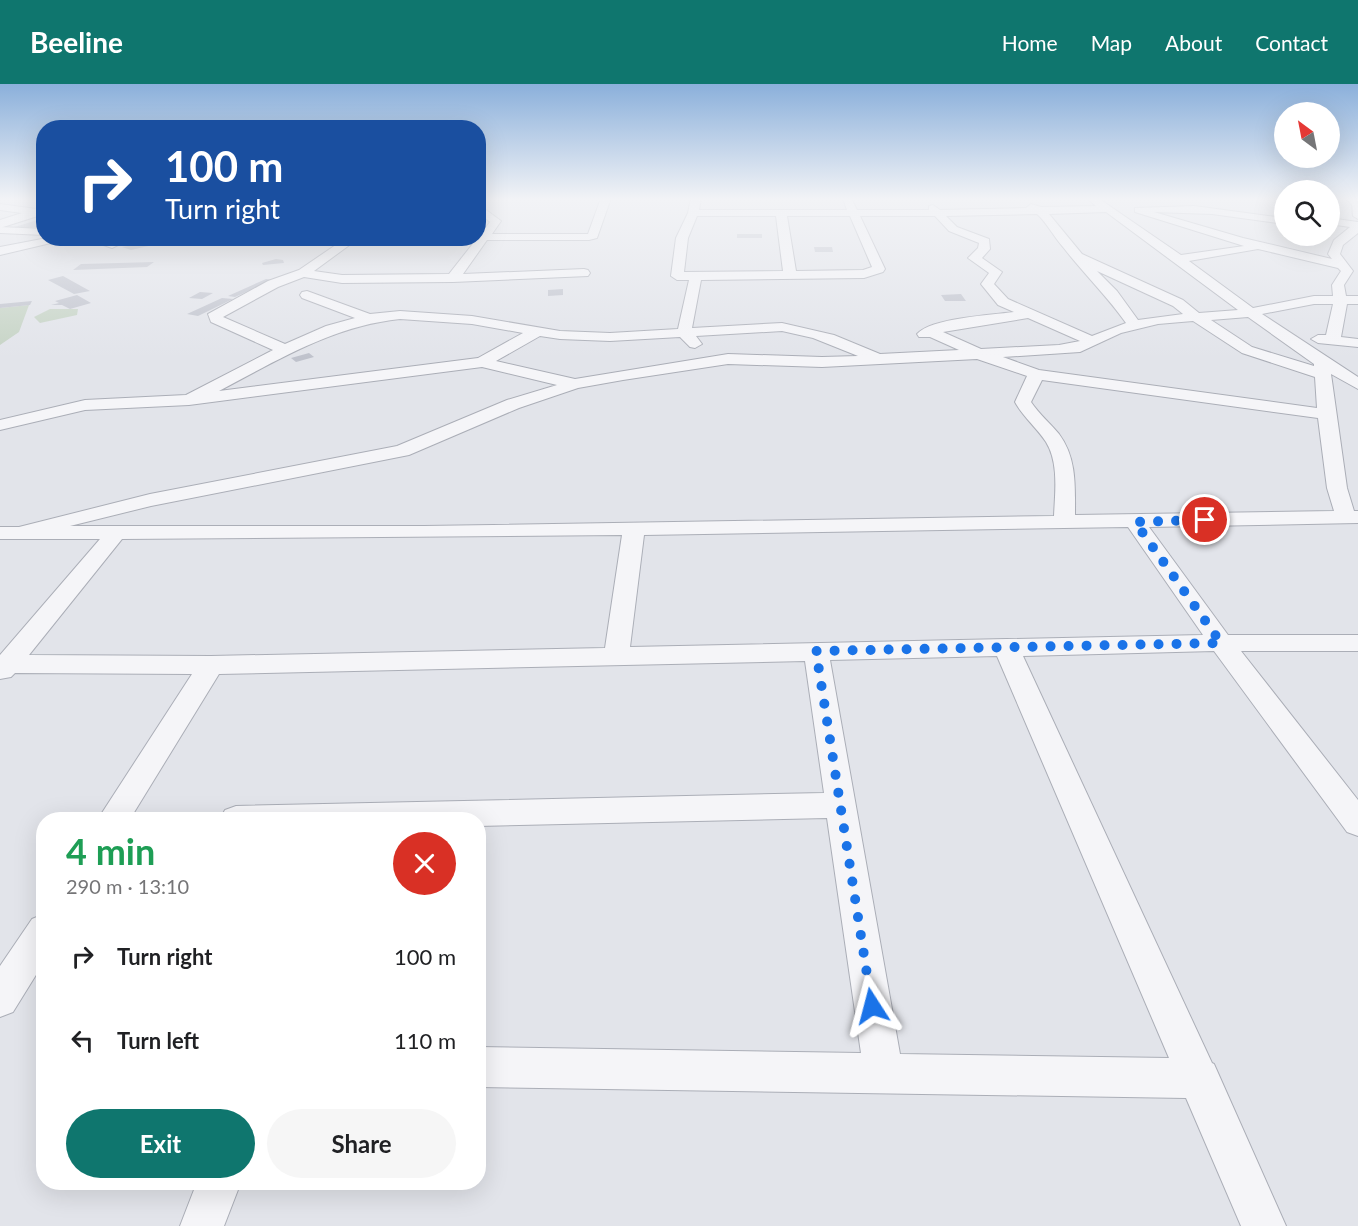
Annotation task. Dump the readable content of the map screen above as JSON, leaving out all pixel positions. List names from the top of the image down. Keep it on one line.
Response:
{"north":"top left","page":{"header":"Beeline","nav":["Home","Map","About","Contact"],"turn":["100 m","Turn right"],"heading":["4 min","290 m · 13:10"],"list":[{"name":"Turn right","value":"100 m"},{"name":"Turn left","value":"110 m"}],"buttons":["Exit","Share"]}}
